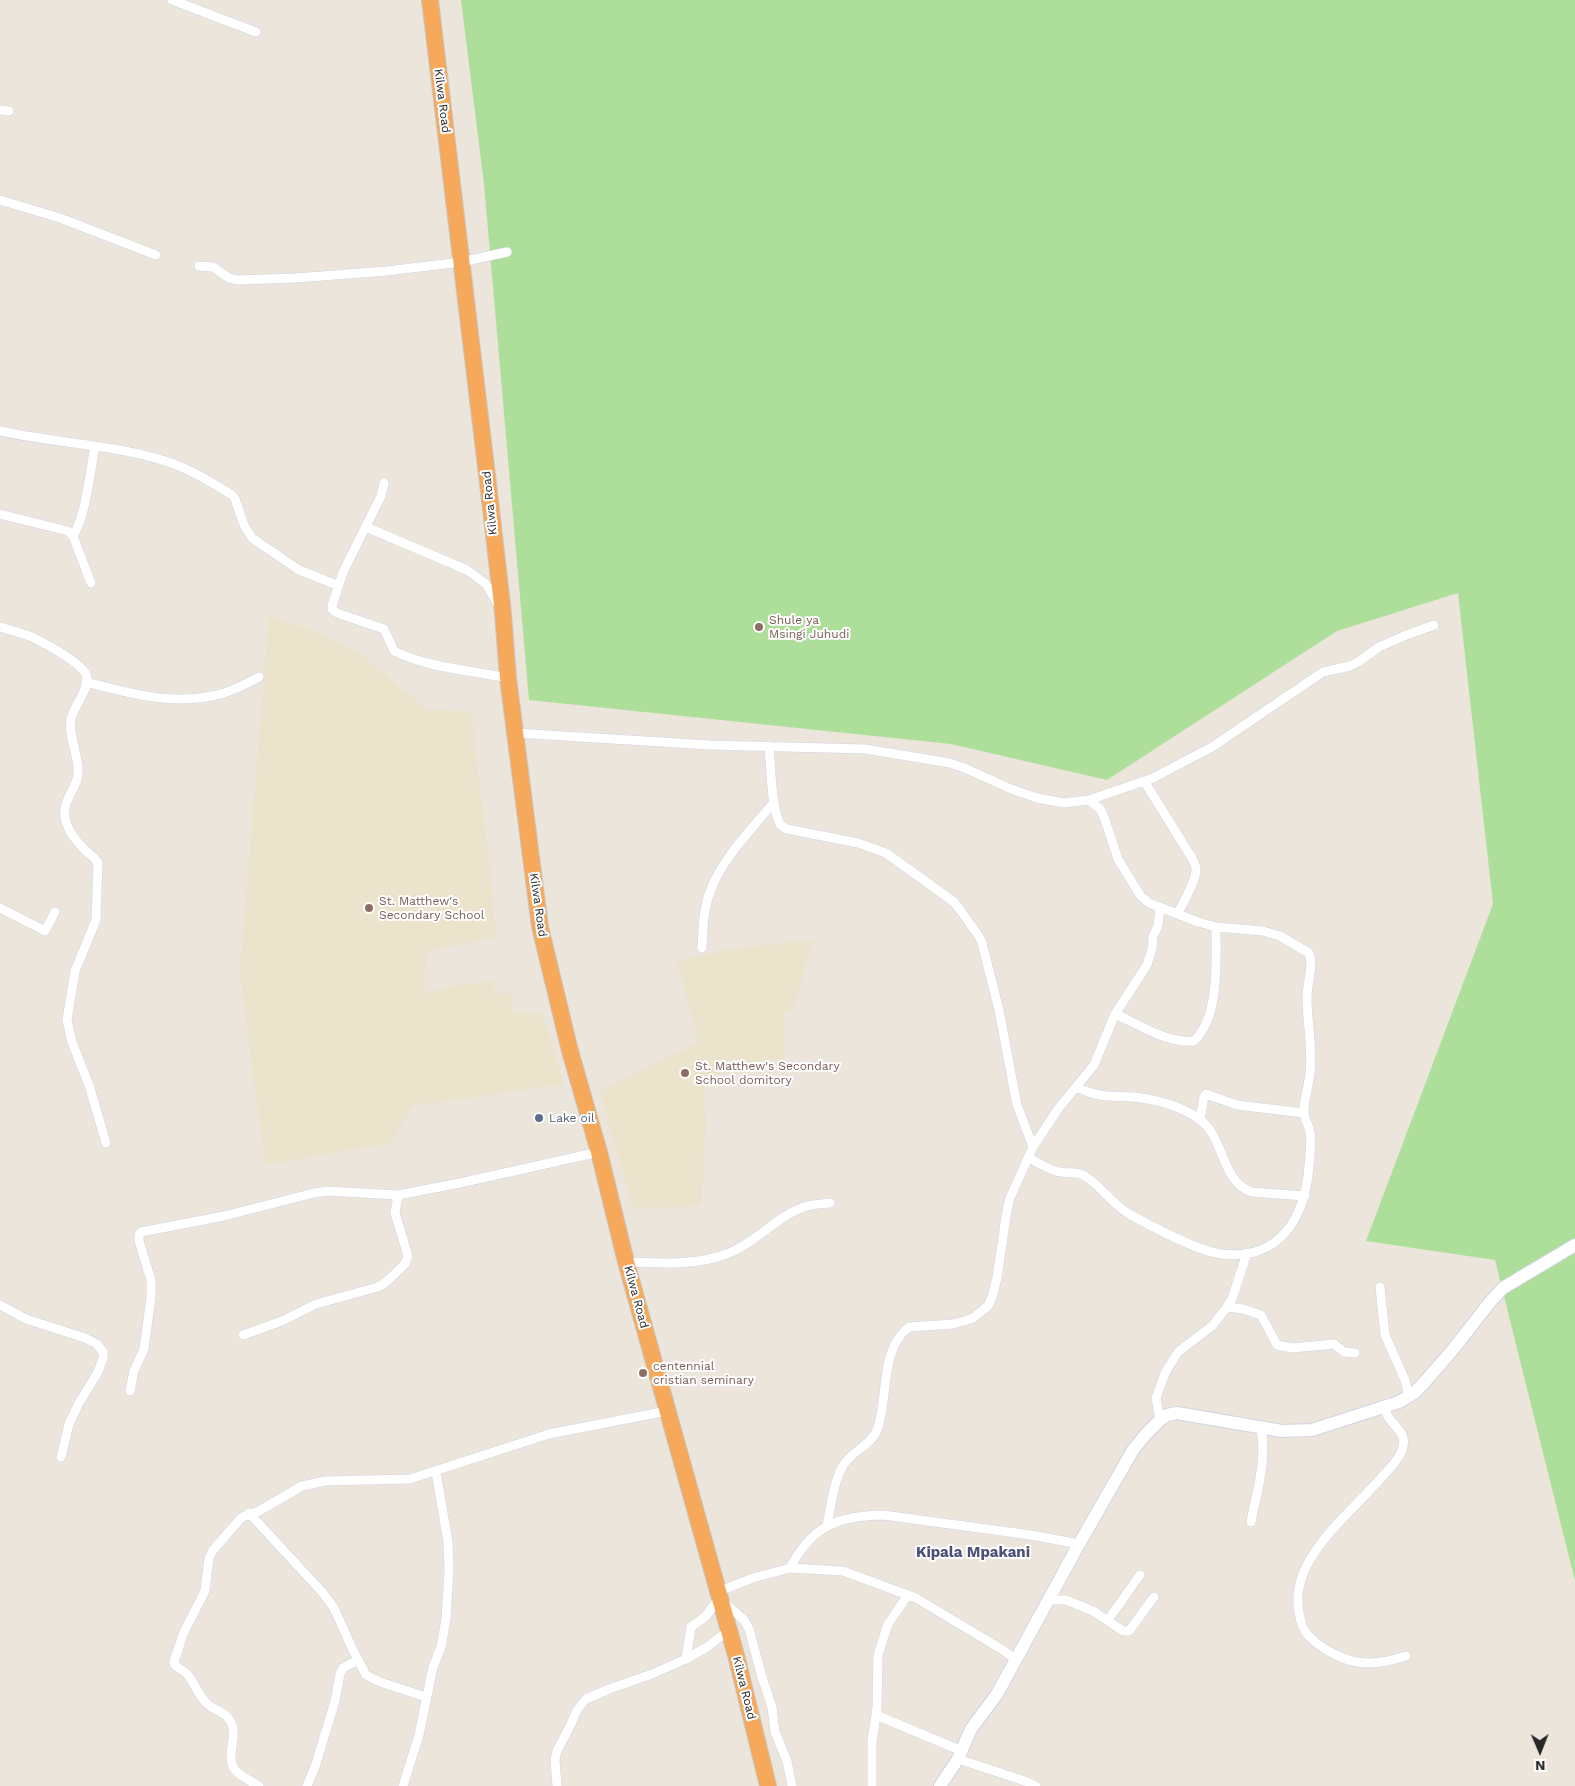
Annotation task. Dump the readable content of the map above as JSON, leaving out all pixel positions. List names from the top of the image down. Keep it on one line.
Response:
{"streets":{"highway":["Kilwa Road"]},"districts":["Kipala Mpakani"],"places":["Shule ya Msingi Juhudi","St. Matthew's Secondary School","St. Matthew's Secondary School domitory","Lake oil","centennial cristian seminary"],"north":"bottom"}
